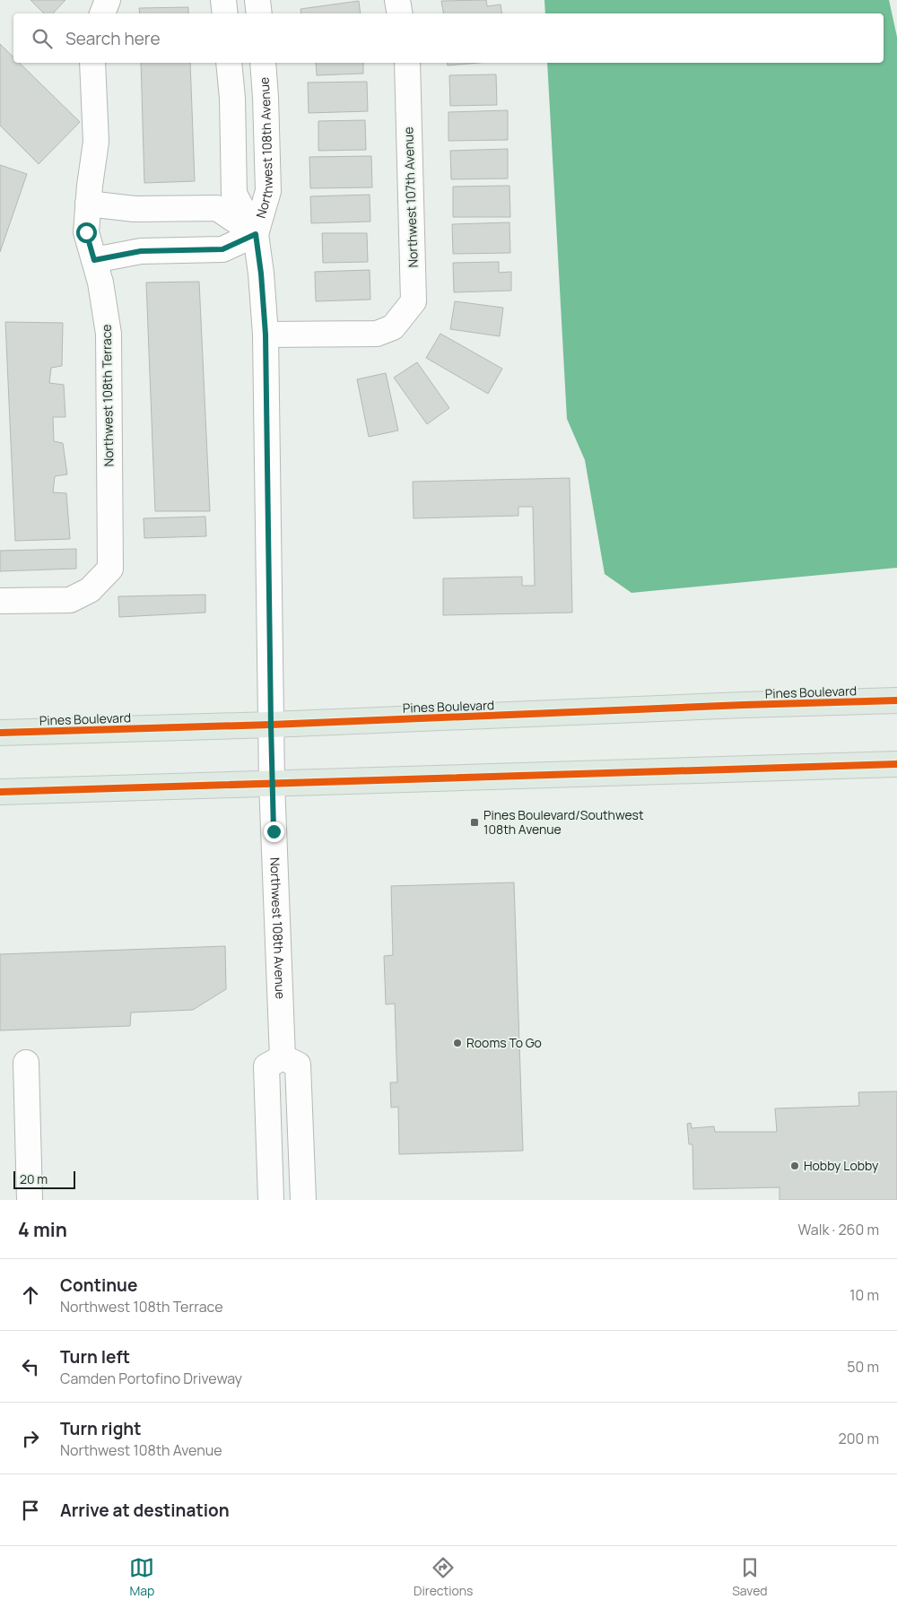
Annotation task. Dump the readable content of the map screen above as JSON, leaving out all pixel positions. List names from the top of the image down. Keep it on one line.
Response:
{"streets":{"highway":["Pines Boulevard"],"street":["Northwest 108th Avenue","Northwest 107th Avenue","Northwest 108th Terrace"]},"crossings":[["Northwest 108th Avenue","Northwest 107th Avenue"],["Northwest 108th Avenue","Pines Boulevard"]],"places":{"transit":["Pines Boulevard/Southwest 108th Avenue"],"other":["Rooms To Go","Hobby Lobby"]},"scale_bar":"20 m","page":{"search":"Search here","scale":"20 m","heading":["4 min","Walk · 260 m"],"list":[["Continue","Northwest 108th Terrace","10 m"],["Turn left","Camden Portofino Driveway","50 m"],["Turn right","Northwest 108th Avenue","200 m"],"Arrive at destination"],"nav":["Map","Directions","Saved"]}}
